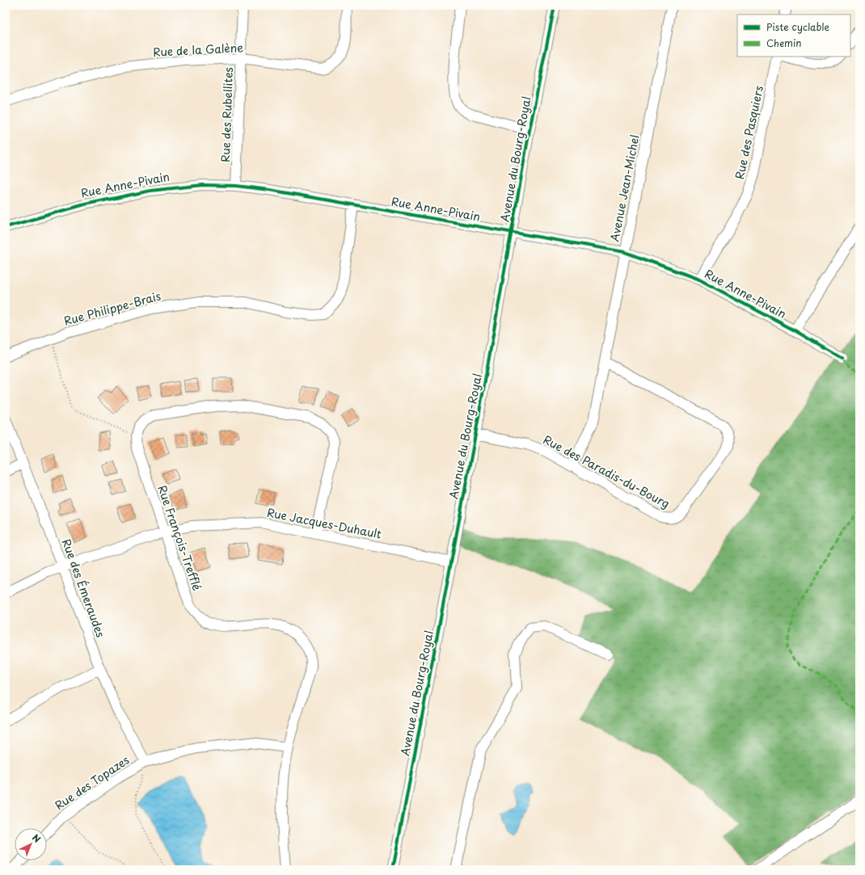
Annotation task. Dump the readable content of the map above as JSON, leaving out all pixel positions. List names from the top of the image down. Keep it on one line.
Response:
{"streets":{"street":["Rue de la Galène","Rue des Rubellites","Rue des Pasquiers","Avenue du Bourg-Royal","Rue Anne-Pivain","Avenue Jean-Michel","Rue Philippe-Brais","Rue des Paradis-du-Bourg","Rue Jacques-Duhault","Rue François-Trefflé","Rue des Émeraudes","Rue des Topazes"]},"crossings":[["Rue de la Galène","Rue des Rubellites"],["Rue des Rubellites","Rue Anne-Pivain"],["Rue des Pasquiers","Rue Anne-Pivain"],["Avenue du Bourg-Royal","Rue Anne-Pivain"],["Avenue du Bourg-Royal","Rue des Paradis-du-Bourg"],["Avenue du Bourg-Royal","Rue Jacques-Duhault"],["Rue Anne-Pivain","Avenue Jean-Michel"],["Rue Anne-Pivain","Rue Philippe-Brais"],["Avenue Jean-Michel","Rue des Paradis-du-Bourg"],["Rue Jacques-Duhault","Rue François-Trefflé"],["Rue Jacques-Duhault","Rue des Émeraudes"],["Rue François-Trefflé","Rue des Topazes"],["Rue des Émeraudes","Rue des Topazes"]],"legend":["Piste cyclable","Chemin"],"north":"top right"}
